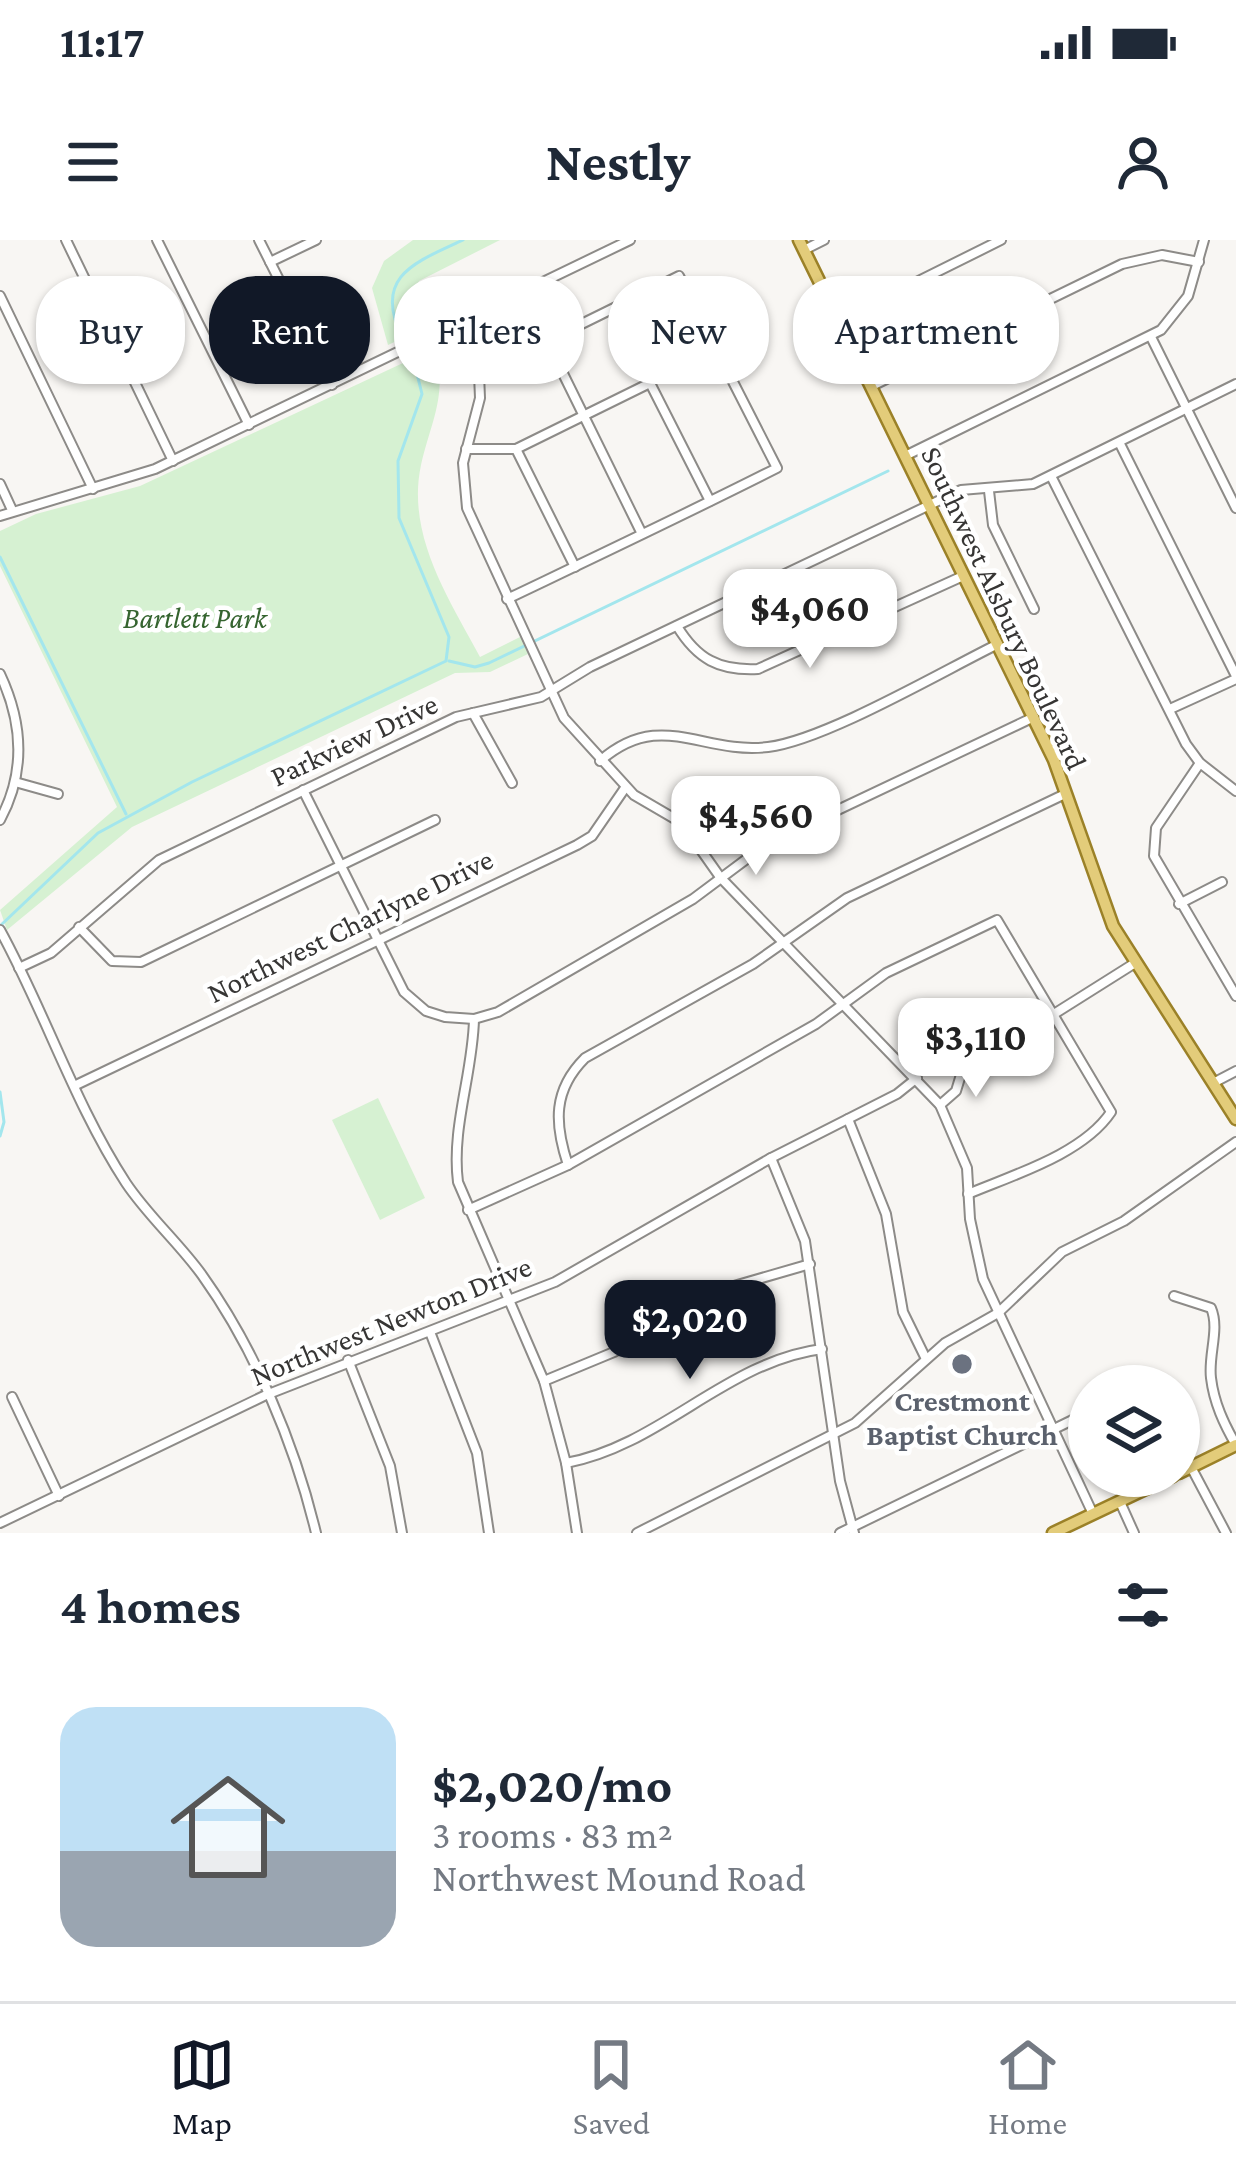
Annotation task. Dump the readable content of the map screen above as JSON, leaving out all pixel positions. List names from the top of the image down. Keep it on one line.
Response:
{"streets":{"main road":["Southwest Alsbury Boulevard"],"street":["Parkview Drive","Northwest Charlyne Drive","Northwest Newton Drive"]},"crossings":[["Southwest Alsbury Boulevard","Parkview Drive"]],"parks":["Bartlett Park"],"places":["Crestmont Baptist Church"],"page":{"status":"11:17","header":"Nestly","chip":["Buy","Rent","Filters","New","Apartment"],"price":["$4,060","$4,560","$3,110","$2,020"],"heading":"4 homes","list":[{"name":"$2,020/mo","note":"3 rooms · 83 m² · Northwest Mound Road"}],"tabs":["Map","Saved","Home"]}}
